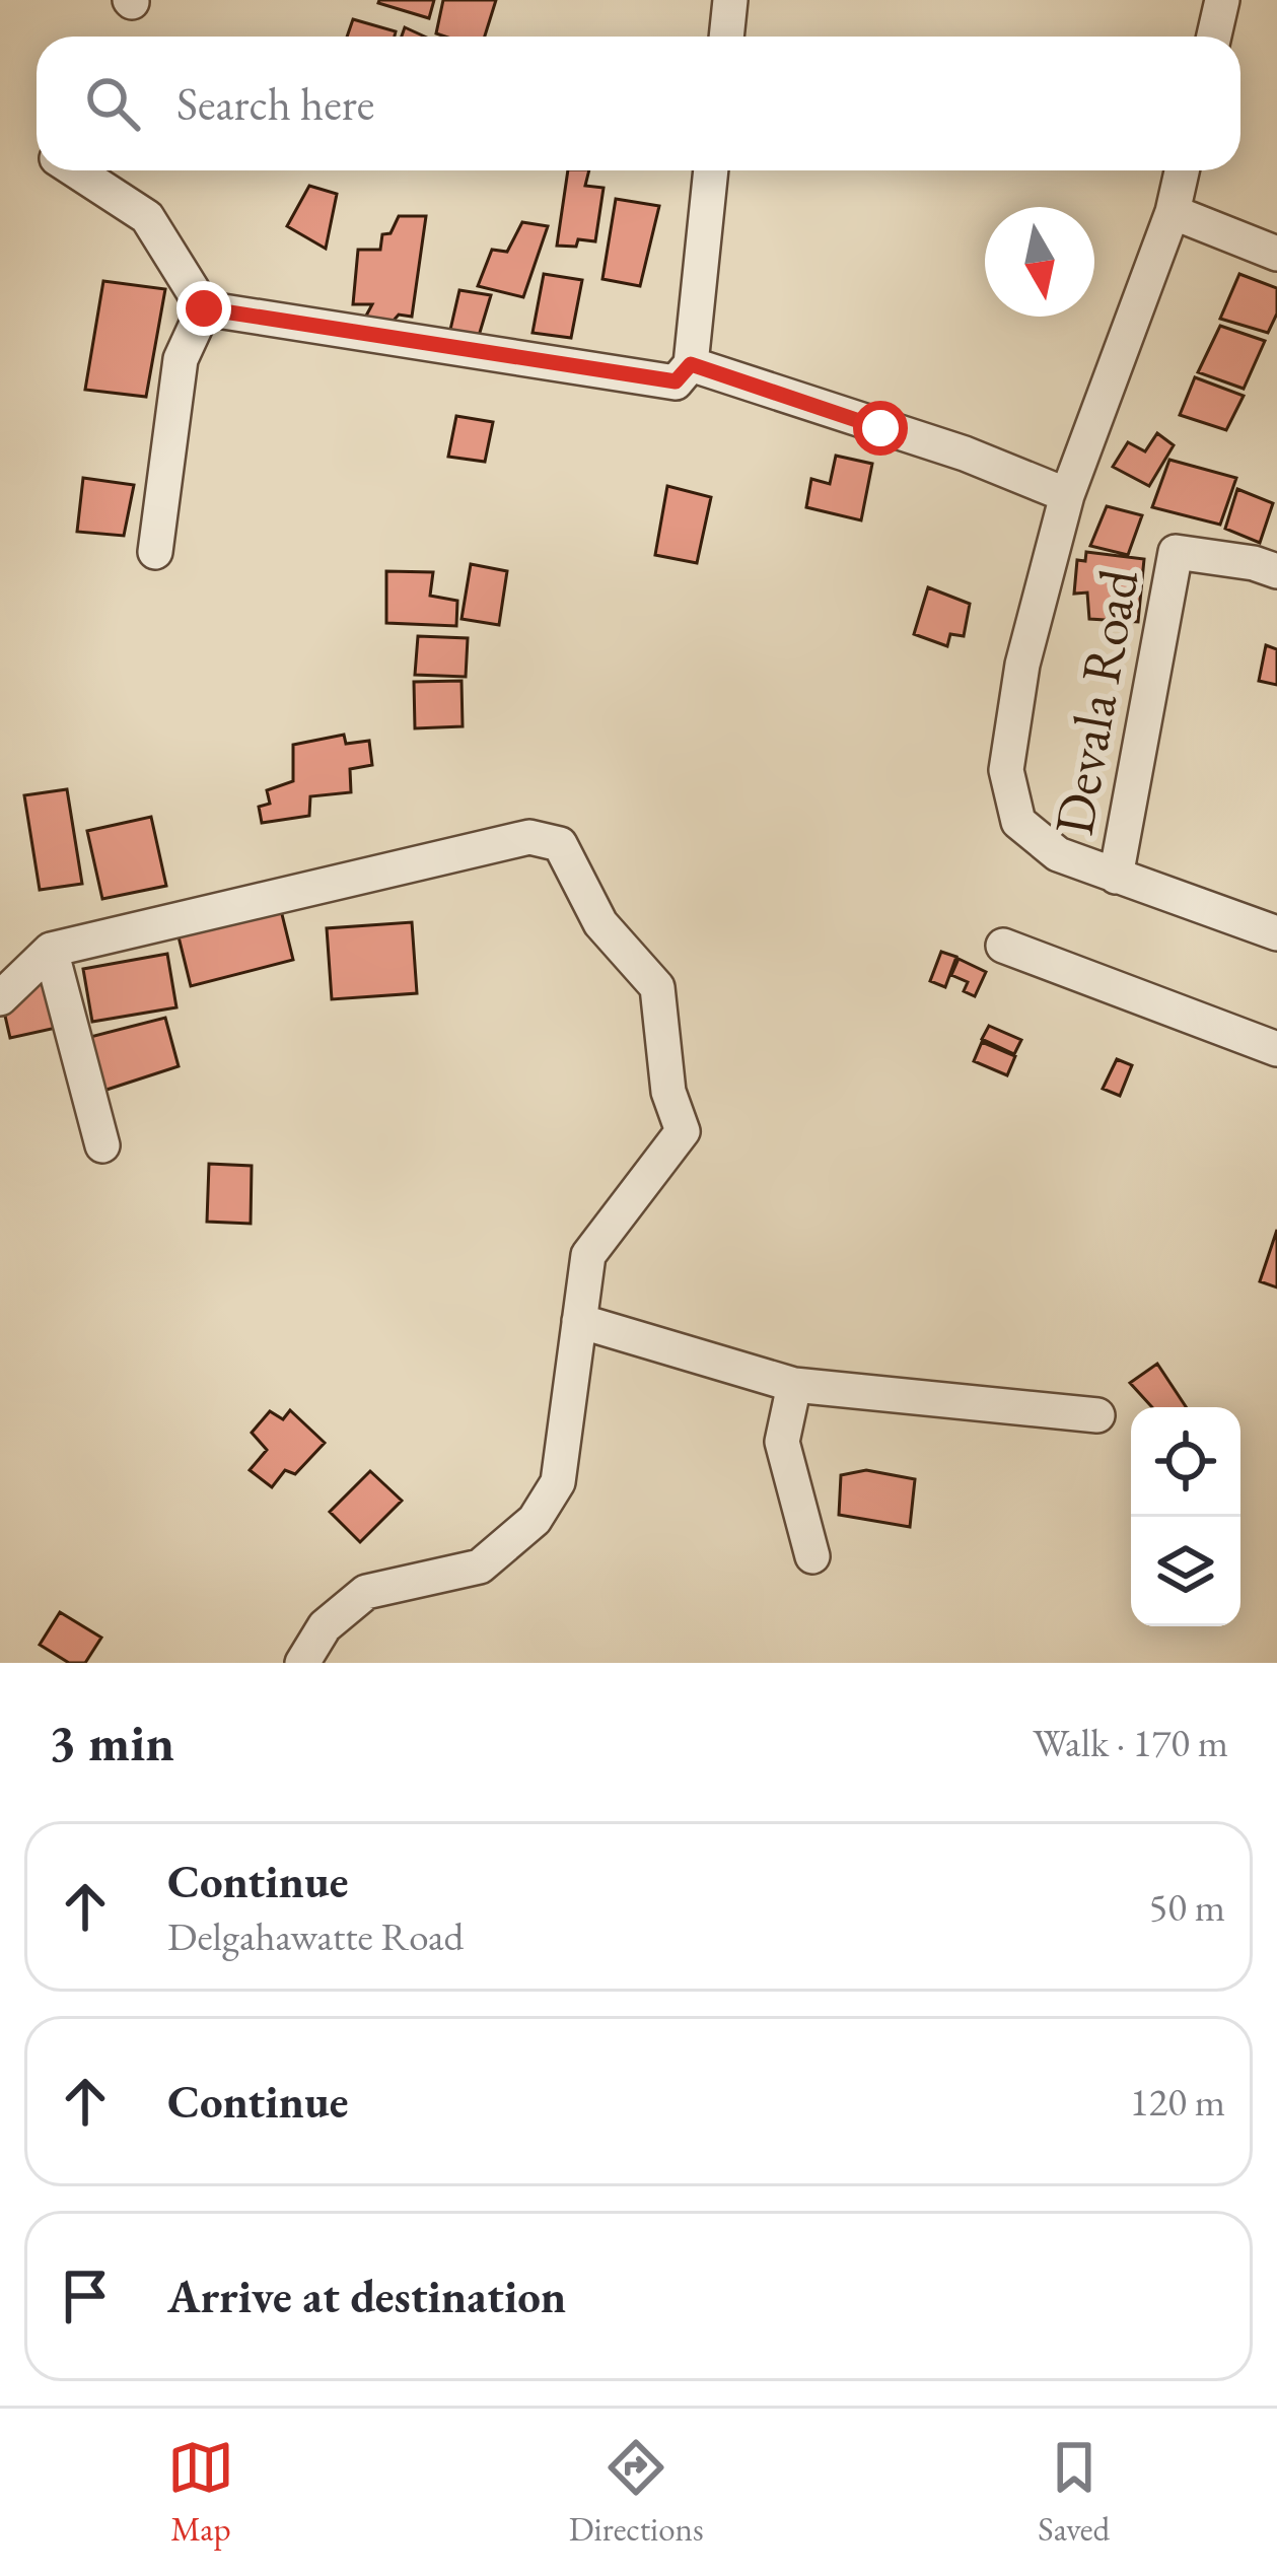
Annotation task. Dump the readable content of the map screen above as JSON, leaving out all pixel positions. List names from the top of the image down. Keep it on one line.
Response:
{"streets":{"street":["Devala Road"]},"north":"bottom","page":{"search":"Search here","heading":["3 min","Walk · 170 m"],"list":[["Continue","Delgahawatte Road","50 m"],["Continue","120 m"],"Arrive at destination"],"nav":["Map","Directions","Saved"]}}
